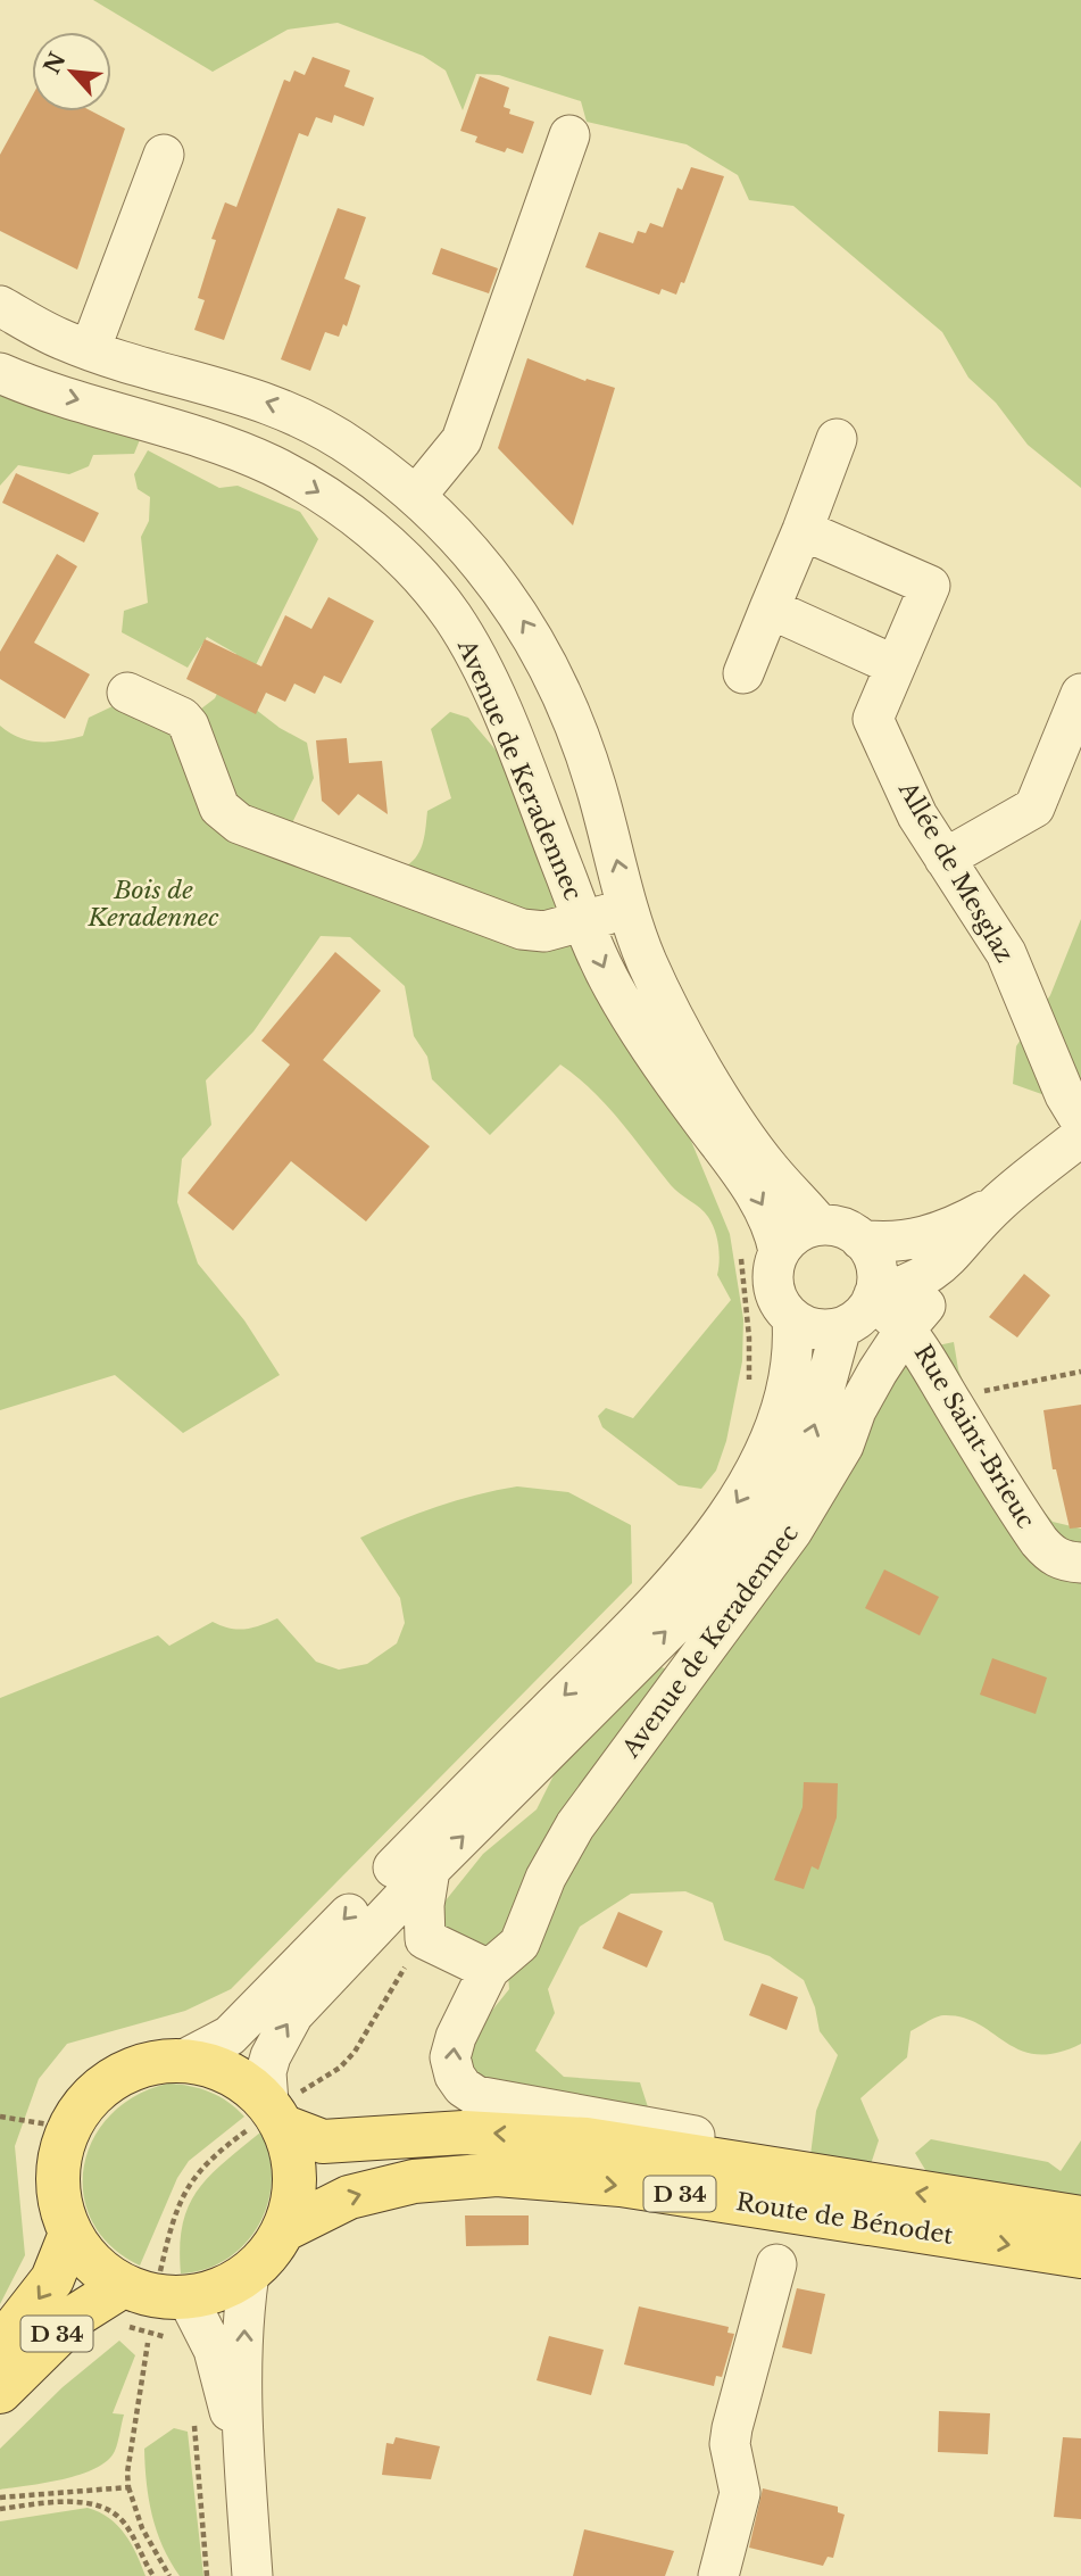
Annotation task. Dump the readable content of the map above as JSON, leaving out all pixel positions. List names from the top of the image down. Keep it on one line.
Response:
{"streets":{"main road":["D 34","Route de Bénodet"],"street":["Avenue de Keradennec","Allée de Mesglaz","Rue Saint-Brieuc"]},"crossings":[["Avenue de Keradennec","Rue Saint-Brieuc"],["Avenue de Keradennec","Route de Bénodet"]],"parks":["Bois de Keradennec"],"north":"top left"}
